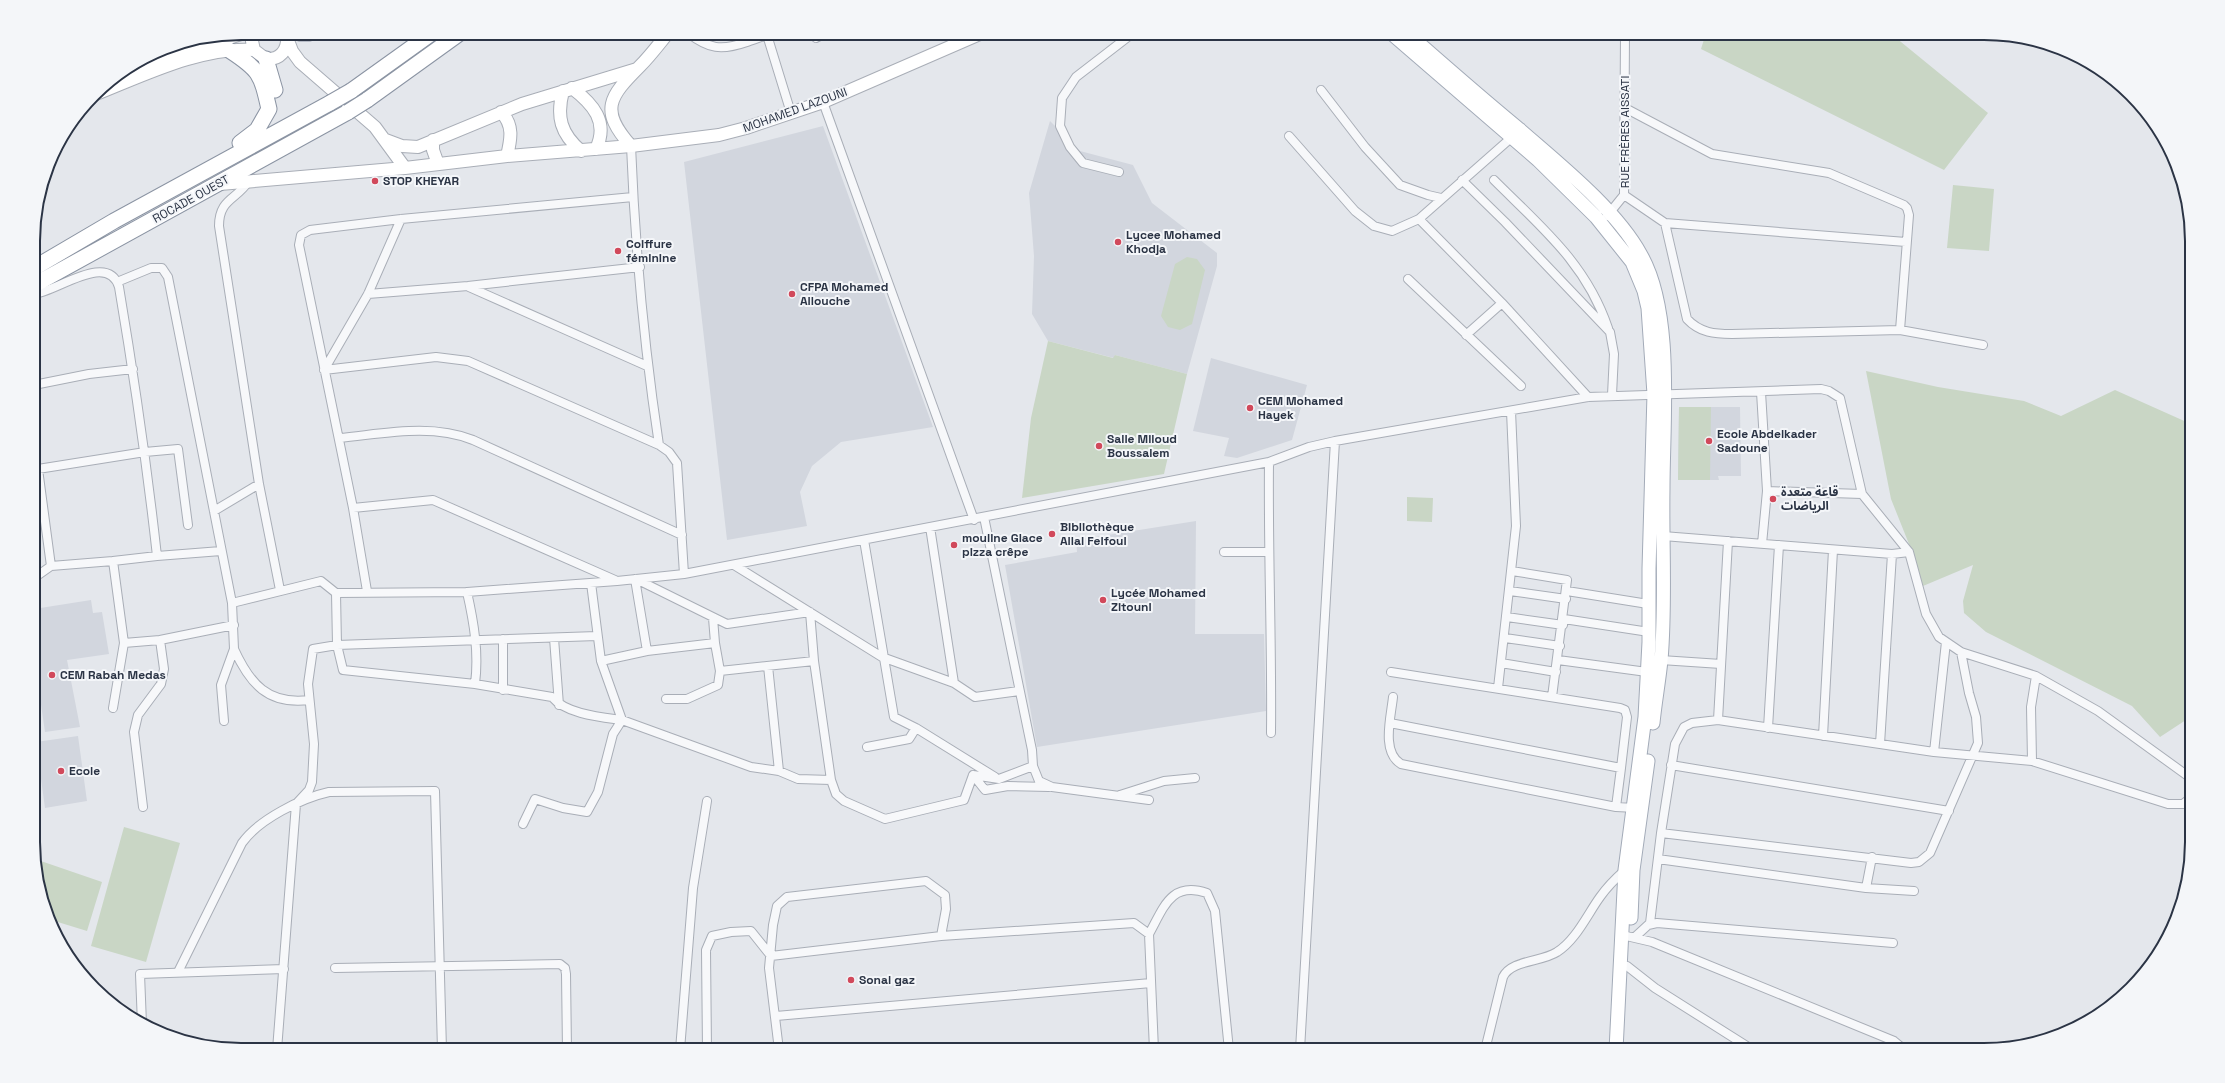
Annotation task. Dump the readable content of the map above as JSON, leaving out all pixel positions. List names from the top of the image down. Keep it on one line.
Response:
{"streets":{"highway":["ROCADE OUEST"],"main road":["MOHAMED LAZOUNI"],"street":["RUE FRÈRES AISSATI"]},"crossings":[["MOHAMED LAZOUNI","ROCADE OUEST"]],"places":["STOP KHEYAR","Lycee Mohamed Khodja","Coiffure féminine","CFPA Mohamed Allouche","CEM Mohamed Hayek","Ecole Abdelkader Sadoune","Salle Miloud Boussalem","قاعة متعدة الرياضات","Bibliothèque Allal Felfoul","mouline Glace pizza crêpe","Lycée Mohamed Zitouni","CEM Rabah Medas","Ecole","Sonal gaz"]}
